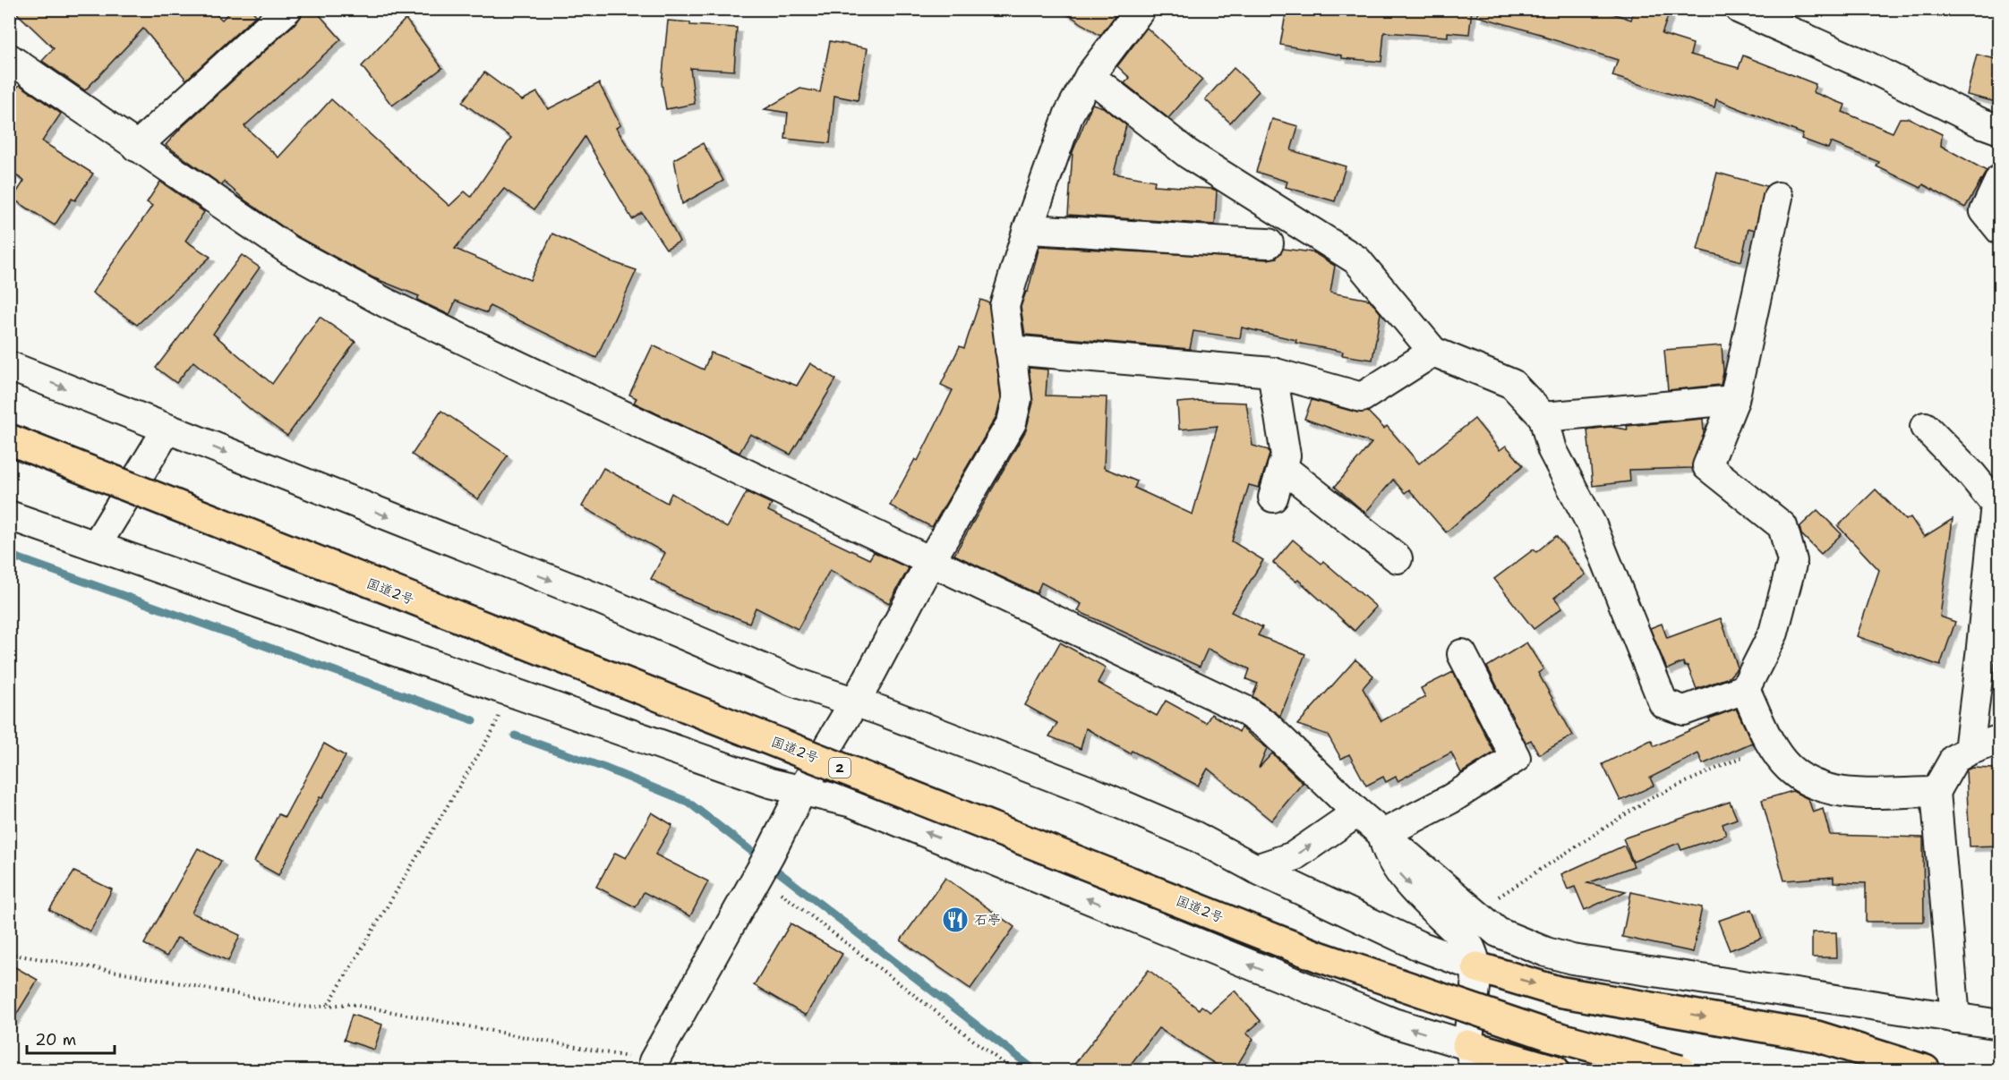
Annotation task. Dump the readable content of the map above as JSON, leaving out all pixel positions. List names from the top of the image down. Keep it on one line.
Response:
{"streets":{"highway":["国道2号","2"]},"places":{"restaurant":["石亭"]},"scale_bar":"20 m"}
